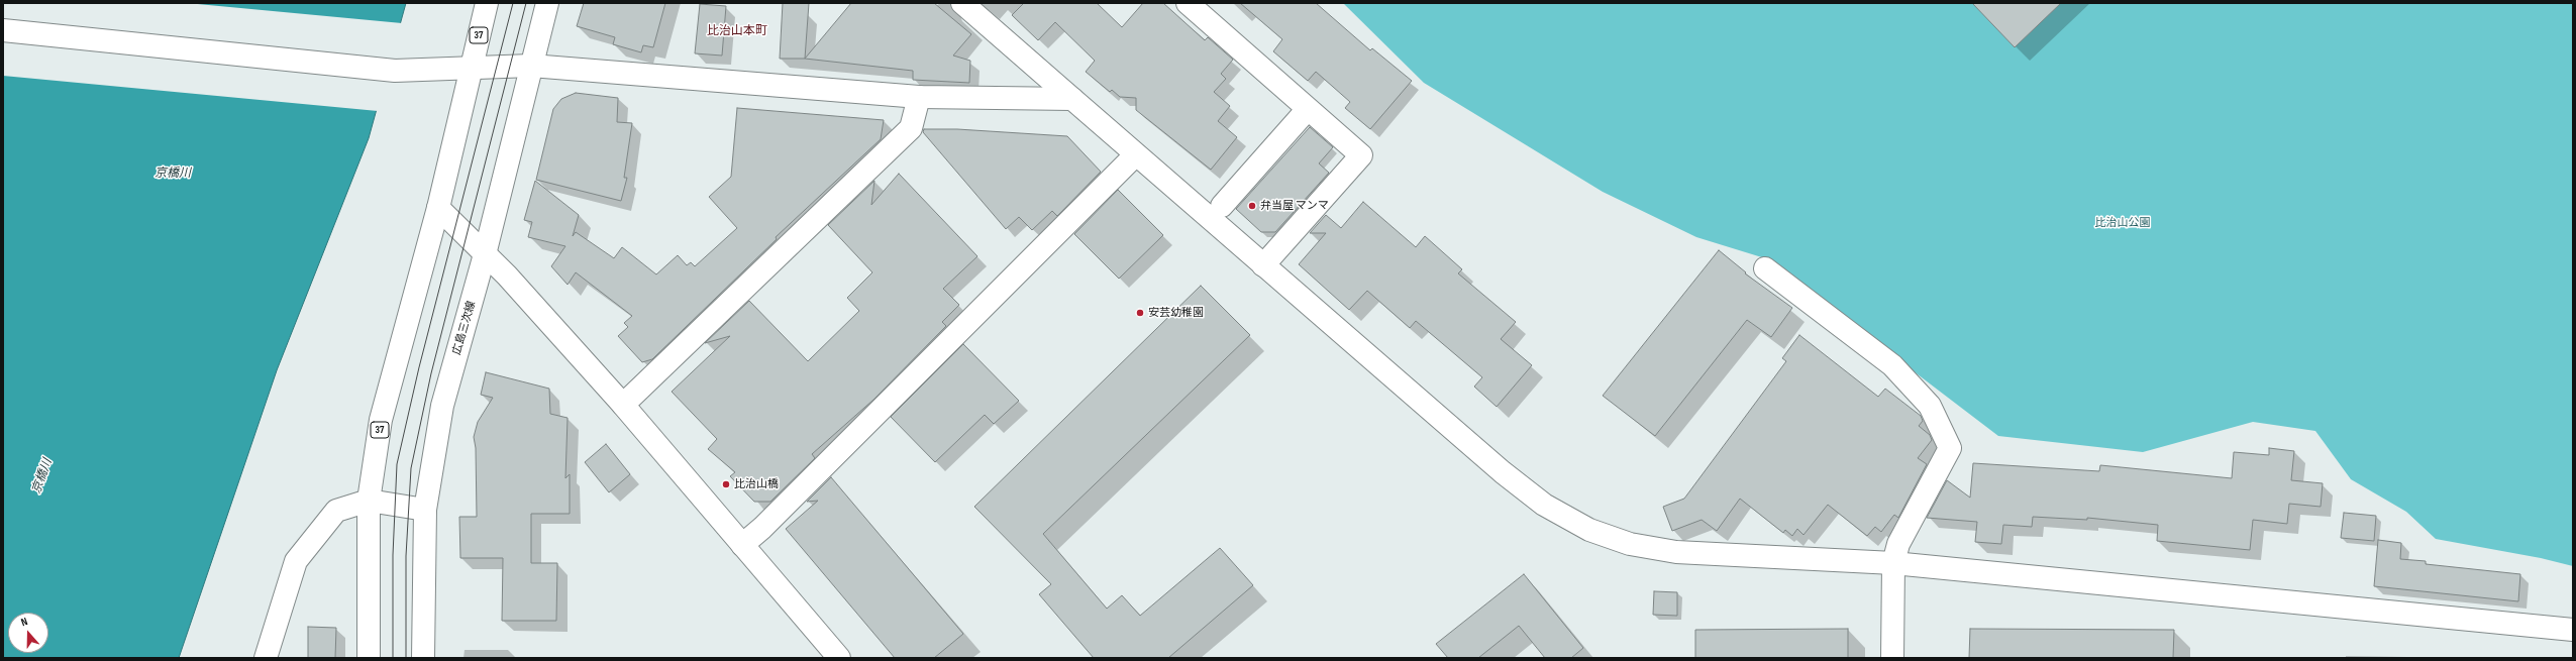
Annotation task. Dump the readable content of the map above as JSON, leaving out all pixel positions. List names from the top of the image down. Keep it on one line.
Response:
{"streets":{"street":["37","広島三次線"]},"districts":["比治山本町"],"water":["京橋川"],"parks":["比治山公園"],"places":["弁当屋 マンマ","安芸幼稚園","比治山橋"],"north":"top"}
